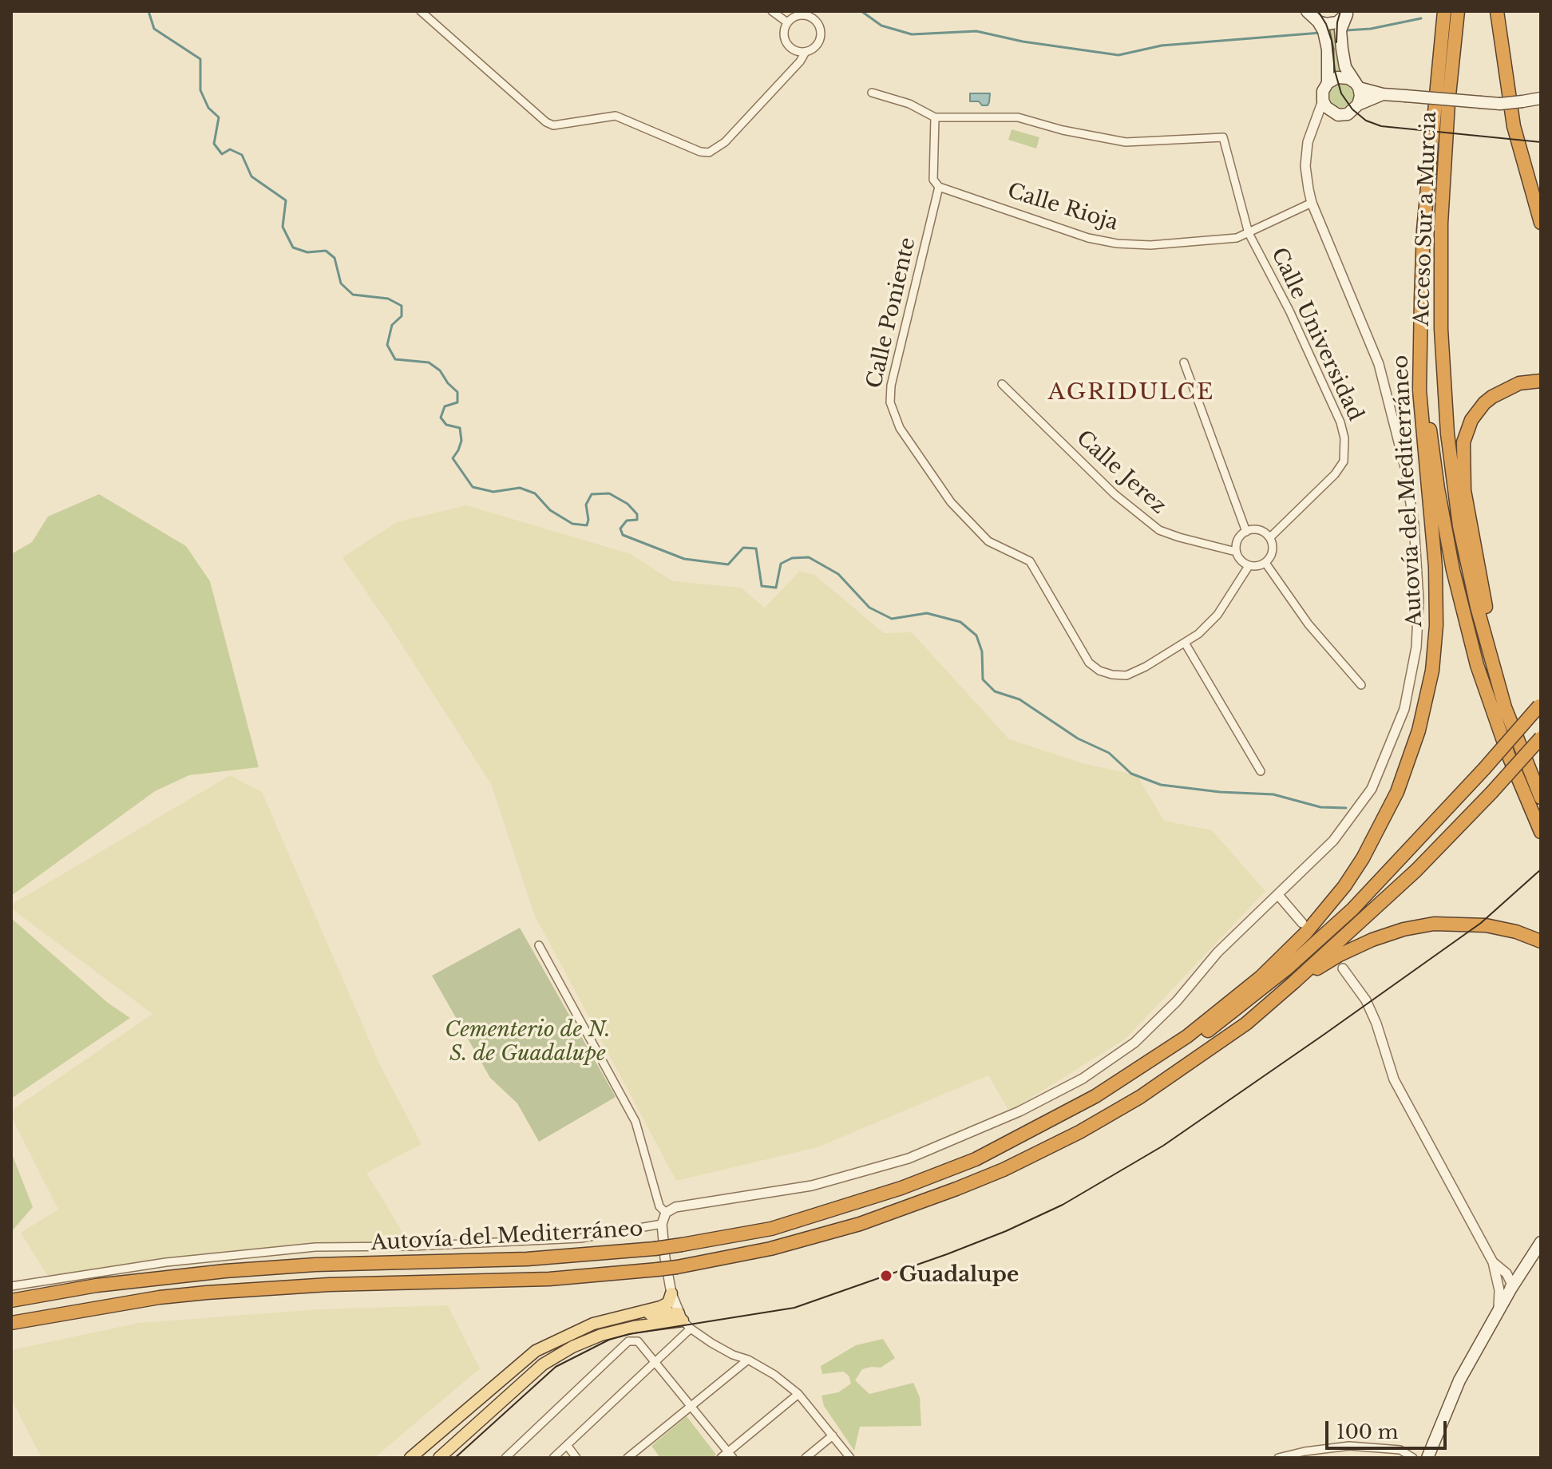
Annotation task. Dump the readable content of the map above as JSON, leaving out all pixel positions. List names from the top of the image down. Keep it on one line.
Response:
{"streets":{"highway":["Acceso Sur a Murcia","Autovía del Mediterráneo"],"street":["Calle Rioja","Calle Poniente","Calle Universidad","Calle Jerez"]},"crossings":[["Calle Rioja","Calle Poniente"],["Calle Rioja","Calle Universidad"],["Acceso Sur a Murcia","Autovía del Mediterráneo"],["Calle Poniente","Calle Universidad"],["Calle Poniente","Calle Jerez"],["Calle Universidad","Calle Jerez"]],"districts":["AGRIDULCE"],"parks":["Cementerio de N. S. de Guadalupe"],"places":["Guadalupe"],"scale_bar":"100 m"}
